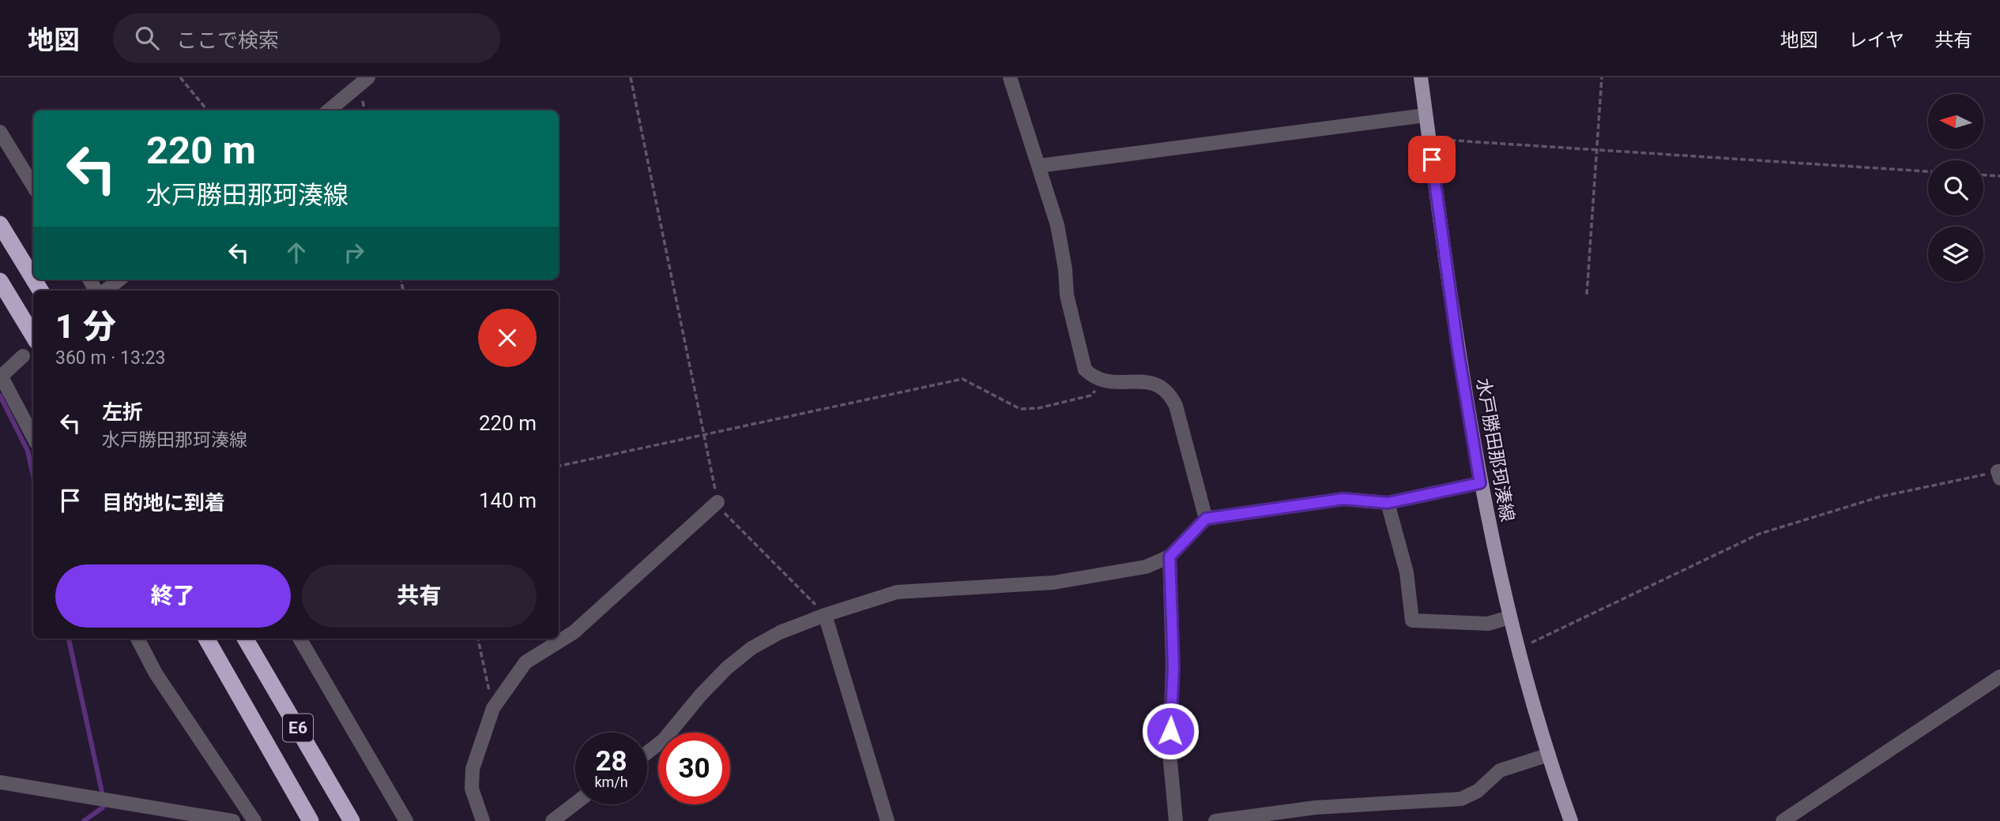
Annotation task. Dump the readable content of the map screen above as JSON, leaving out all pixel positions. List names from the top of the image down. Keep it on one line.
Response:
{"streets":{"highway":["E6"],"main road":["水戸勝田那珂湊線"]},"north":"left","page":{"header":"地図","search":"ここで検索","nav":["地図","レイヤ","共有"],"turn":["220 m","水戸勝田那珂湊線"],"heading":["1 分","360 m · 13:23"],"list":[{"name":"左折","note":"水戸勝田那珂湊線","value":"220 m"},{"name":"目的地に到着","value":"140 m"}],"buttons":["終了","共有"],"speed":"28 km/h","limit":"30"}}
